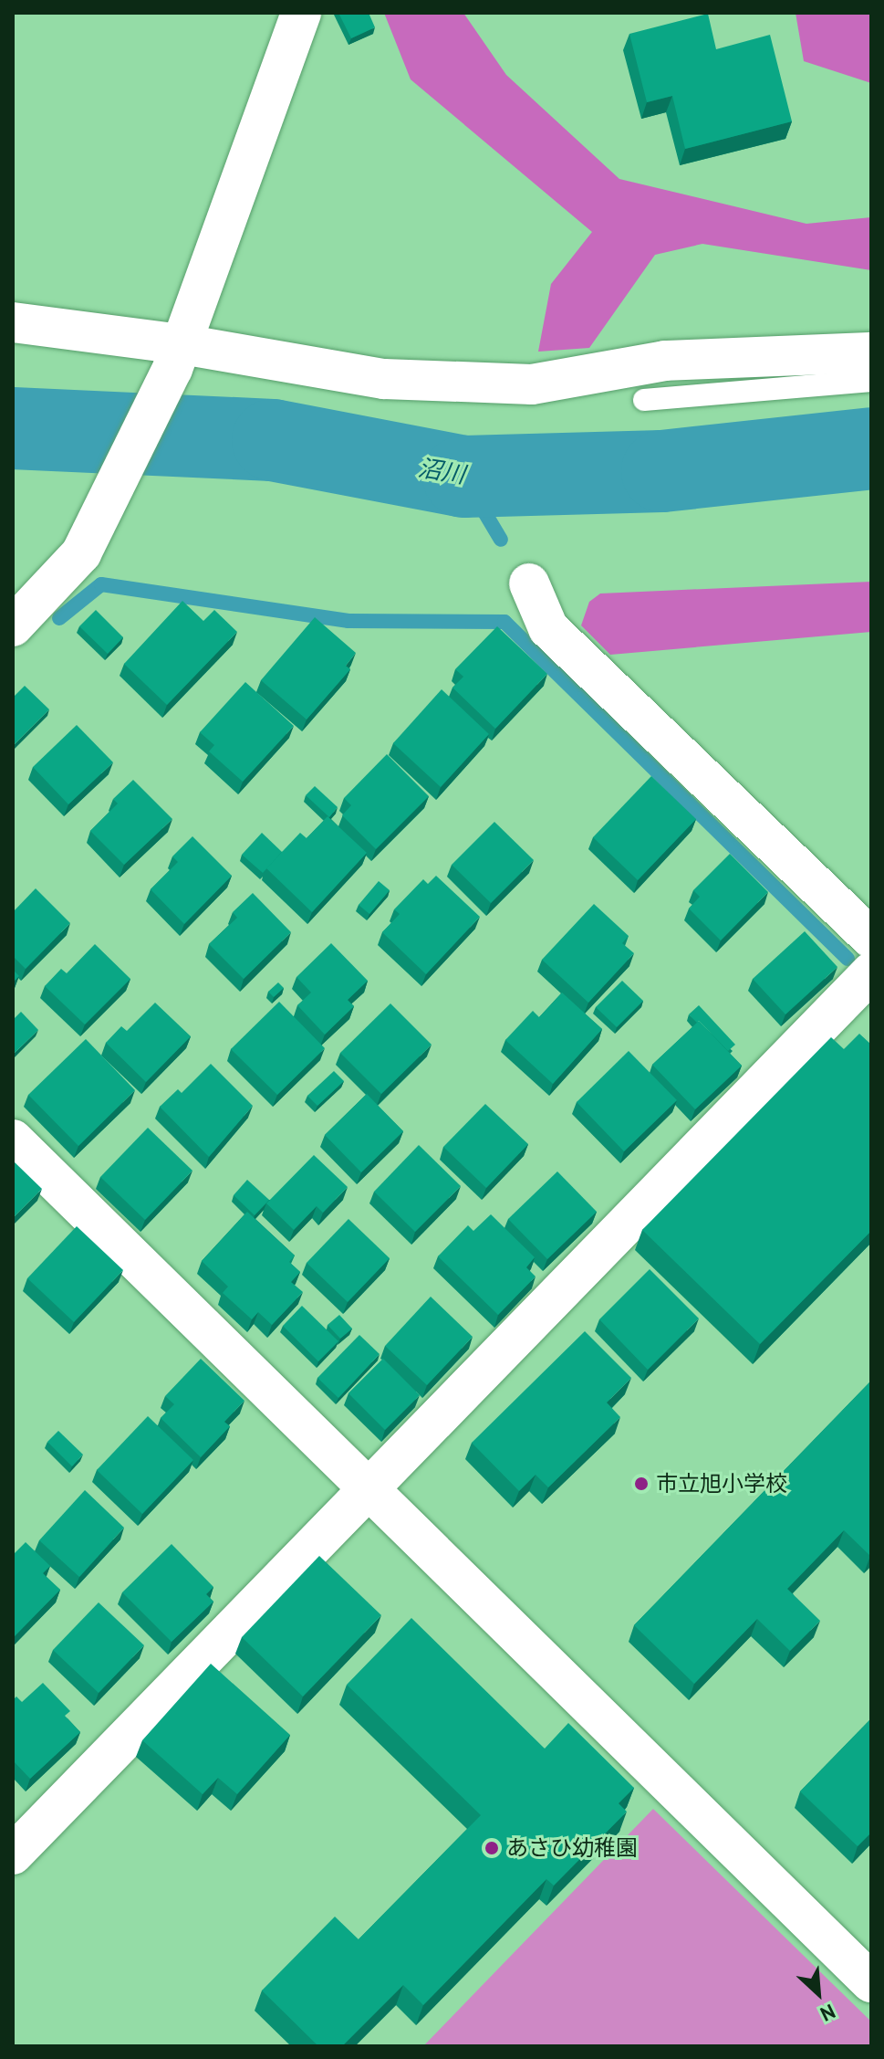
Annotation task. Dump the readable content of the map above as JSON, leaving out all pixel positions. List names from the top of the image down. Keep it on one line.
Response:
{"water":["沼川"],"places":["市立旭小学校","あさひ幼稚園"],"north":"bottom right"}
